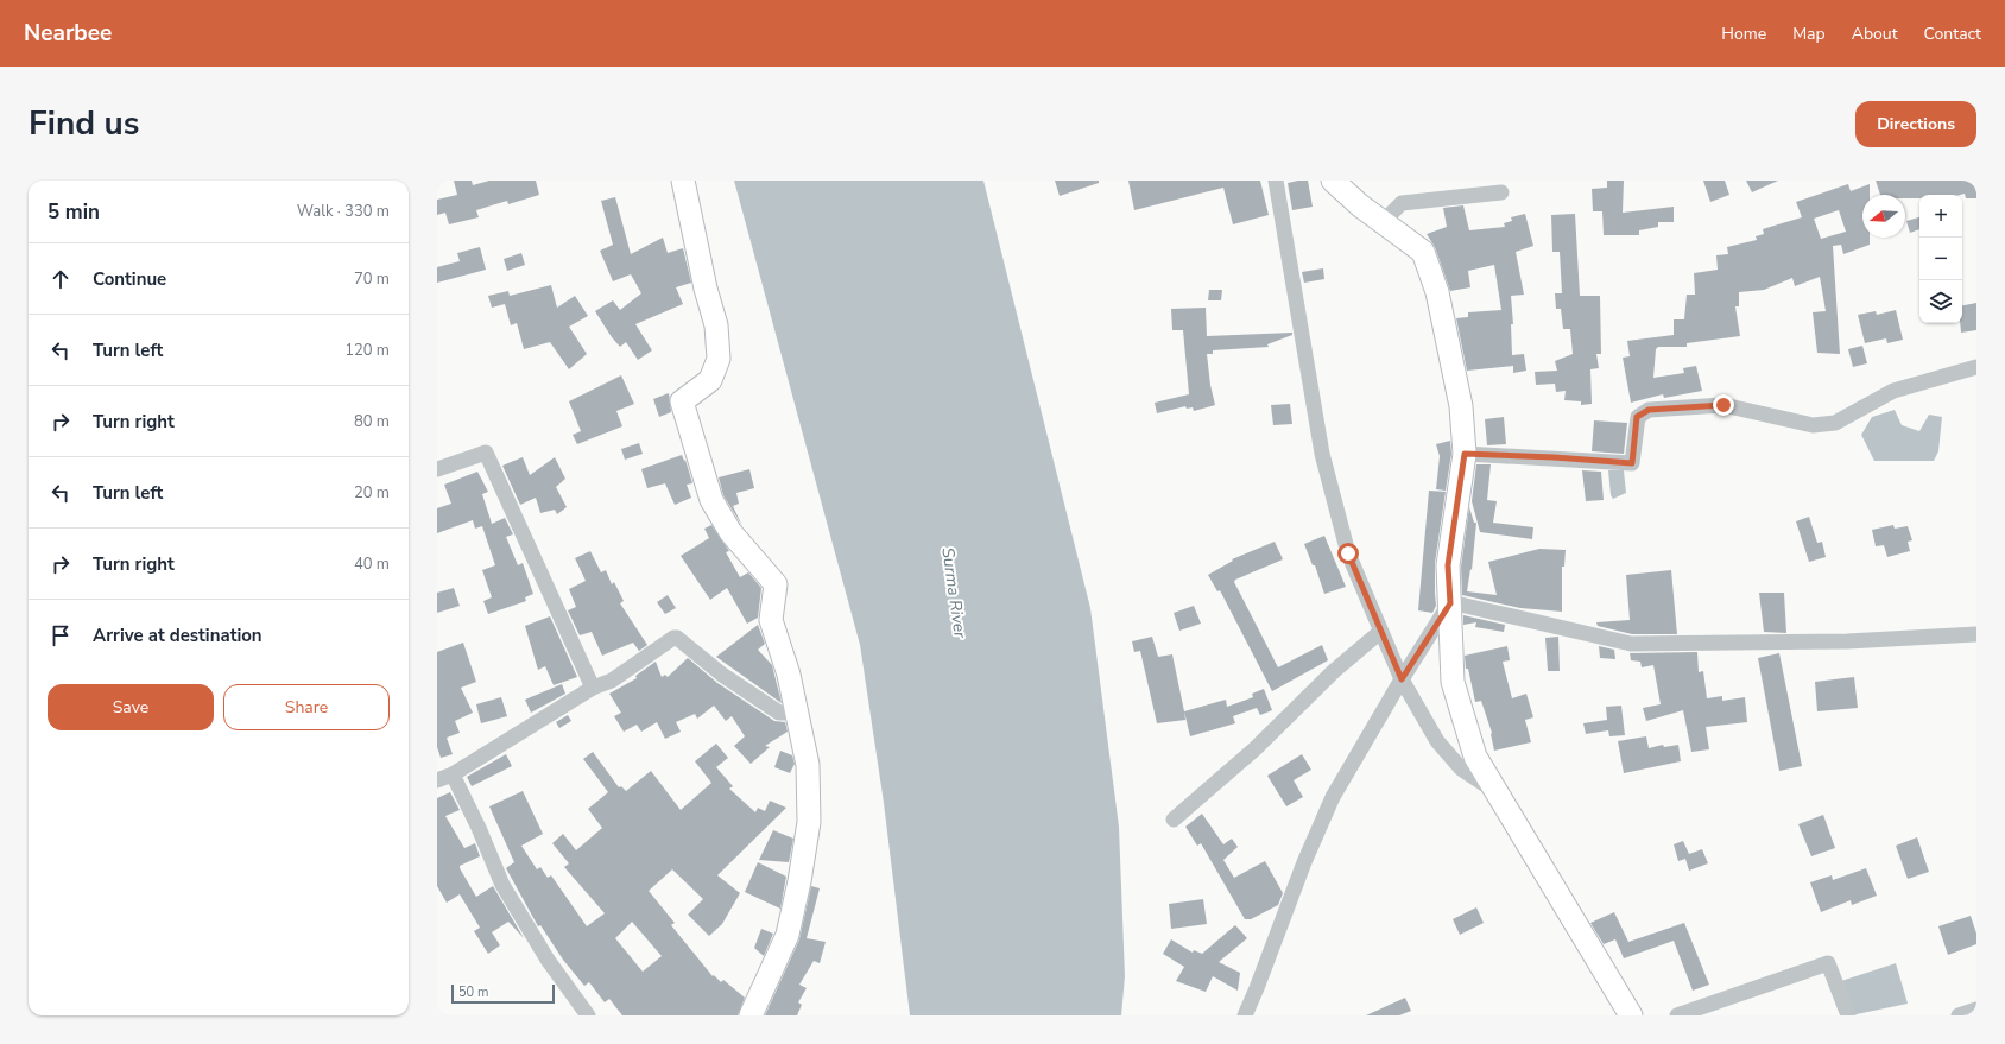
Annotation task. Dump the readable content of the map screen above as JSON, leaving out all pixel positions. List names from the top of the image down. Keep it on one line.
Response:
{"water":["Surma River"],"scale_bar":"50 m","north":"left","page":{"header":"Nearbee","nav":["Home","Map","About","Contact"],"title":"Find us","buttons":["Directions",["Save","Share"]],"heading":["5 min","Walk · 330 m"],"map_buttons":["+","−"],"list":[["Continue","70 m"],["Turn left","120 m"],["Turn right","80 m"],["Turn left","20 m"],["Turn right","40 m"],"Arrive at destination"],"scale":"50 m"}}
